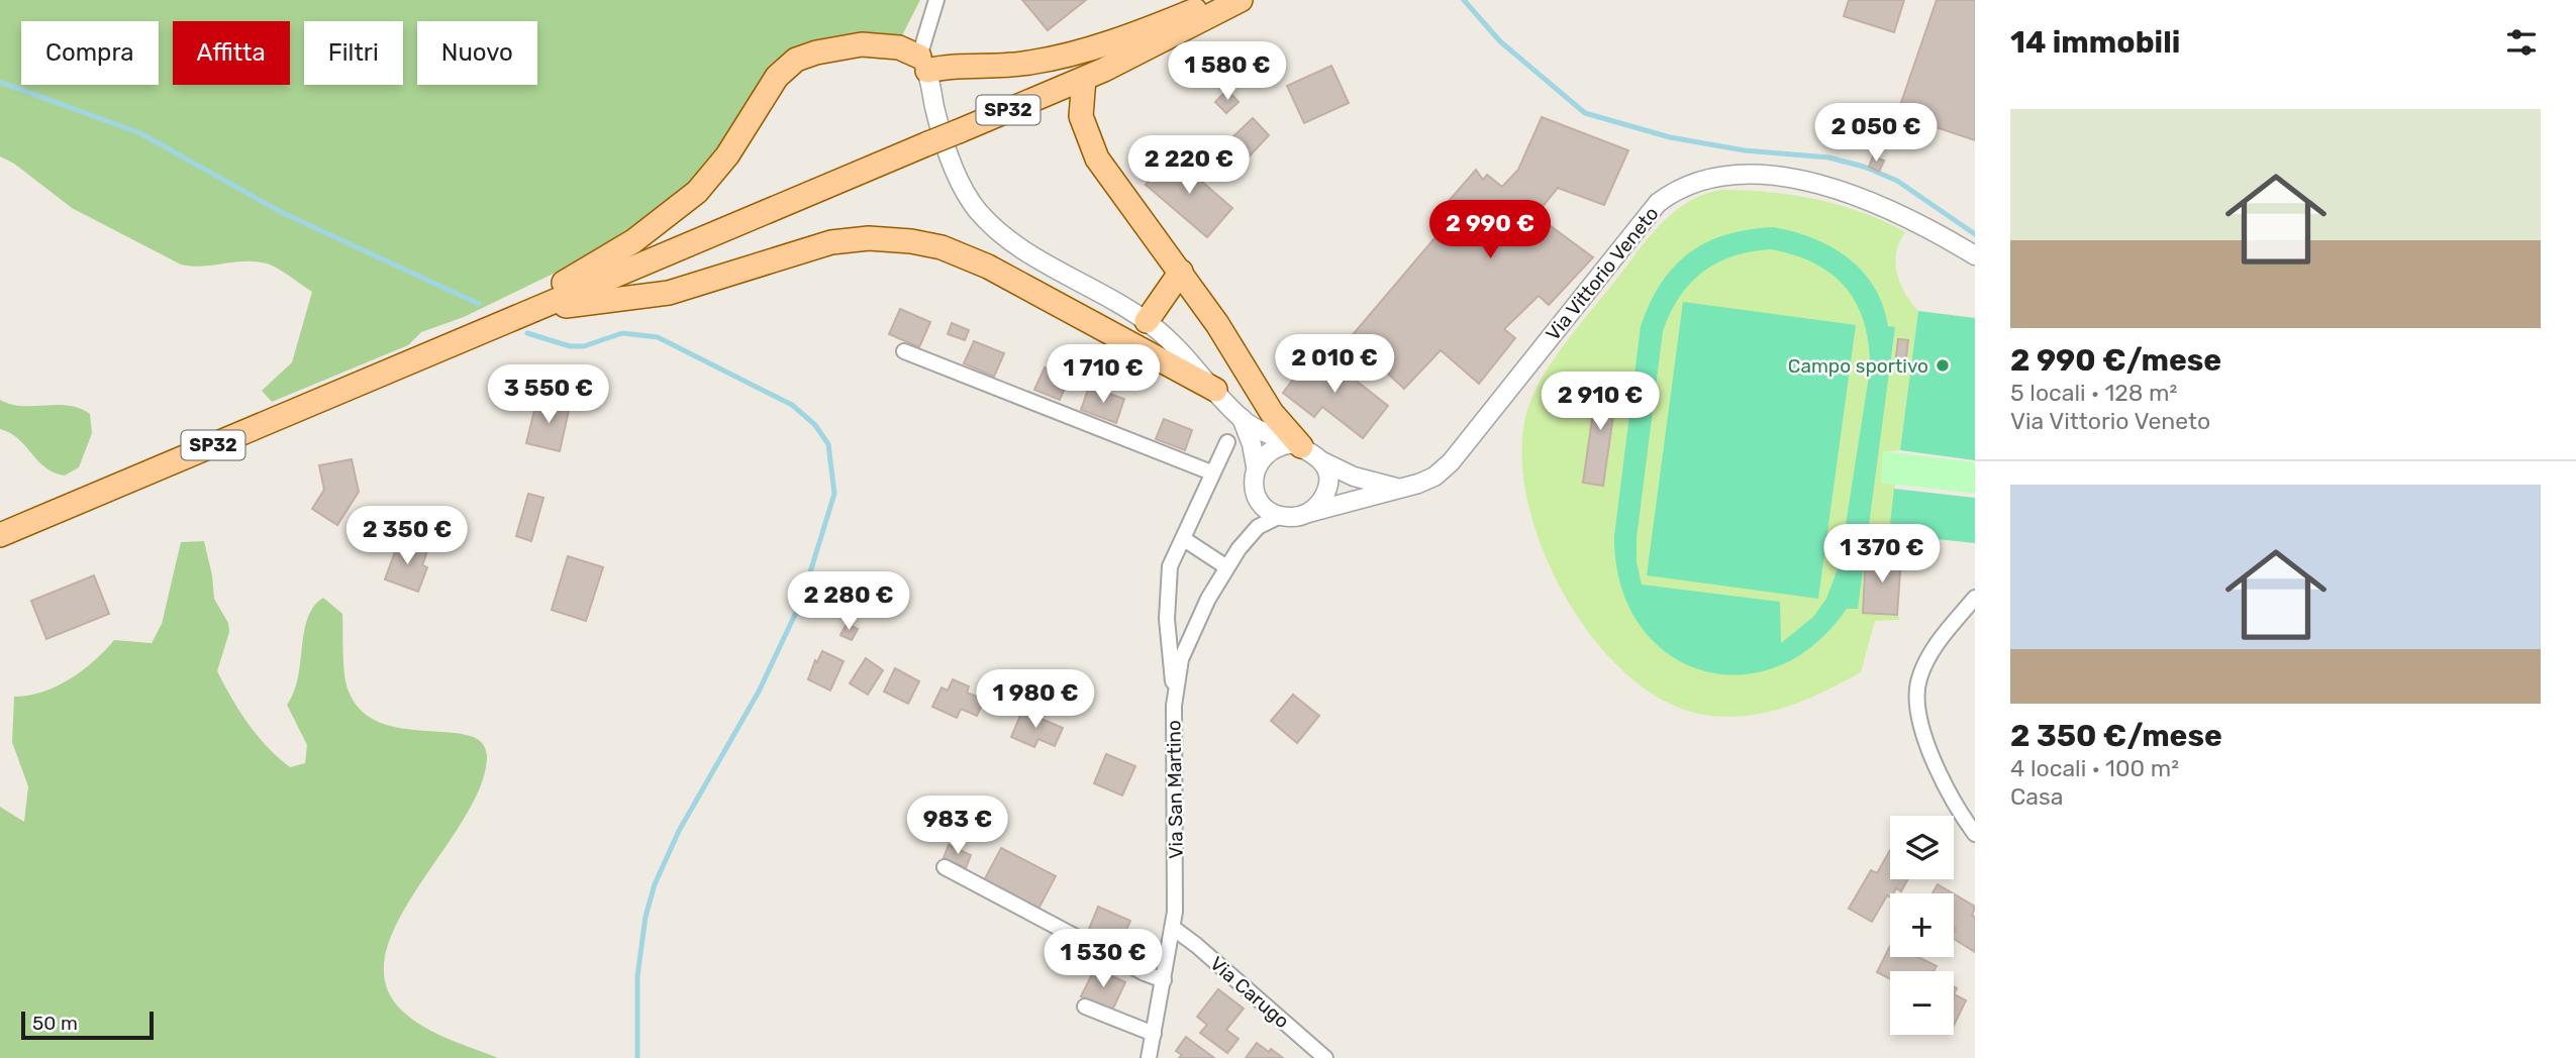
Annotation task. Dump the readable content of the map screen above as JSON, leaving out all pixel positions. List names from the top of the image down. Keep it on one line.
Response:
{"streets":{"main road":["SP32"],"street":["Via Vittorio Veneto","Via San Martino","Via Carugo"]},"crossings":[["Via San Martino","Via Carugo"]],"places":["Campo sportivo"],"scale_bar":"50 m","page":{"heading":"14 immobili","chip":["Compra","Affitta","Filtri","Nuovo"],"price":["1 580 €","2 050 €","2 220 €","2 990 €","2 010 €","1 710 €","3 550 €","2 910 €","2 350 €","1 370 €","2 280 €","1 980 €","983 €","1 530 €"],"list":[{"name":"2 990 €/mese","note":"5 locali · 128 m² · Via Vittorio Veneto"},{"name":"2 350 €/mese","note":"4 locali · 100 m² · Casa"}],"map_buttons":["+","−"],"scale":"50 m"}}
